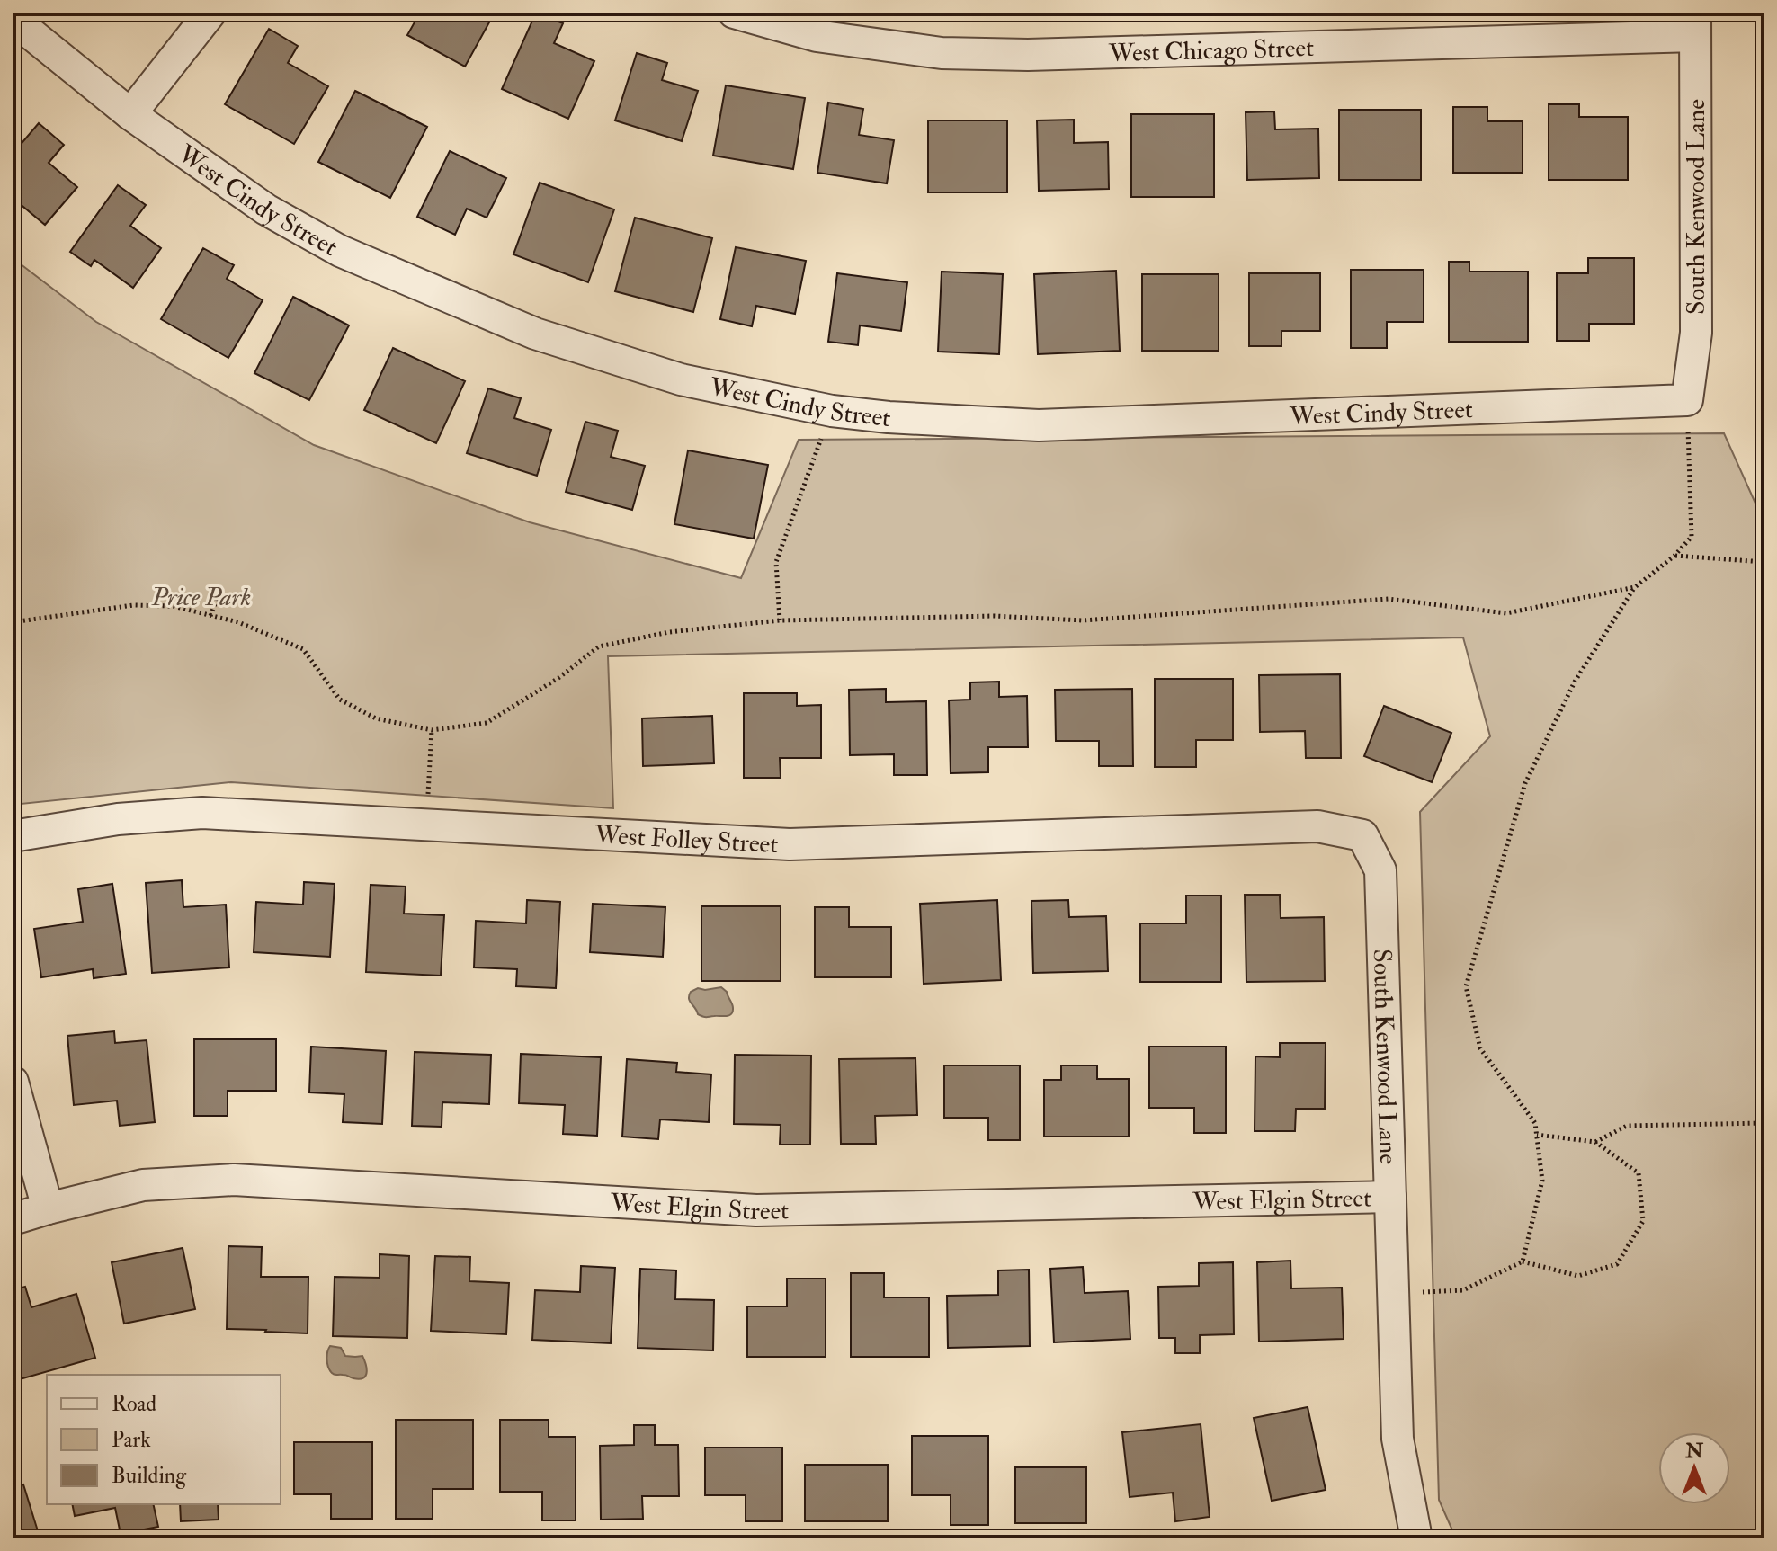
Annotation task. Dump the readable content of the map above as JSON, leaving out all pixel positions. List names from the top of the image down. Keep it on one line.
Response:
{"streets":{"street":["West Chicago Street","West Cindy Street","South Kenwood Lane","West Folley Street","West Elgin Street"]},"crossings":[["West Chicago Street","South Kenwood Lane"],["West Cindy Street","South Kenwood Lane"],["South Kenwood Lane","West Folley Street"],["South Kenwood Lane","West Elgin Street"]],"parks":["Price Park"],"legend":["Road","Park","Building"],"north":"top"}
